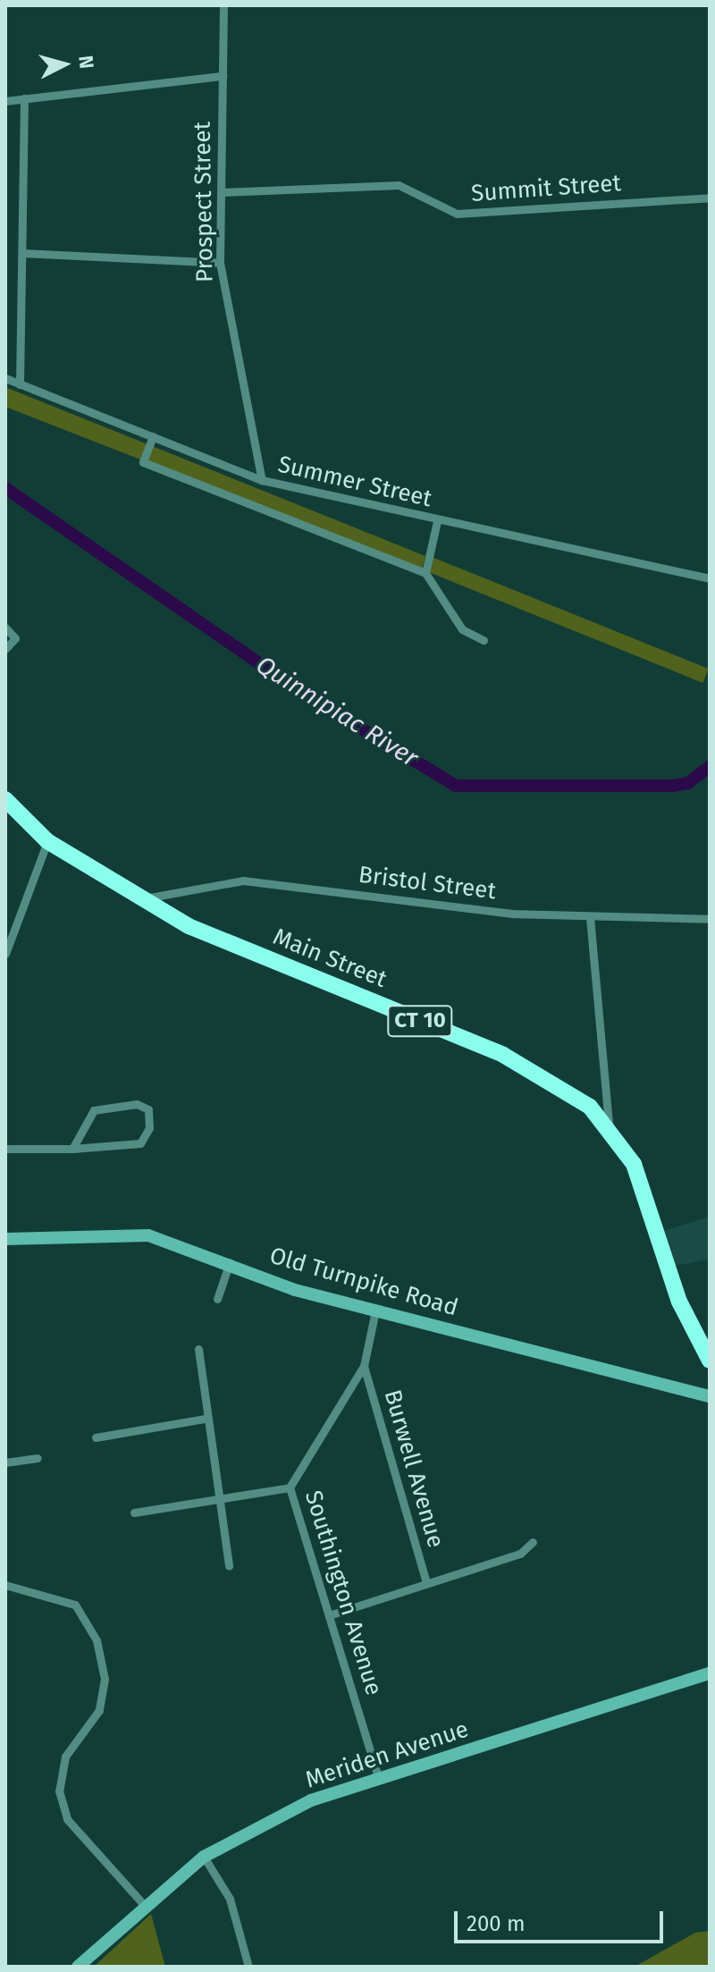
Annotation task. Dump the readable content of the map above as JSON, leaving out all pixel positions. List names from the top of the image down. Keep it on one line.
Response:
{"streets":{"highway":["Main Street","CT 10"],"main road":["Old Turnpike Road","Meriden Avenue"],"street":["Summit Street","Prospect Street","Summer Street","Bristol Street","Burwell Avenue","Southington Avenue"]},"crossings":[["Summit Street","Prospect Street"],["Prospect Street","Summer Street"],["Bristol Street","Main Street"],["Old Turnpike Road","Southington Avenue"],["Burwell Avenue","Southington Avenue"],["Southington Avenue","Meriden Avenue"]],"water":["Quinnipiac River"],"scale_bar":"200 m","north":"right"}
